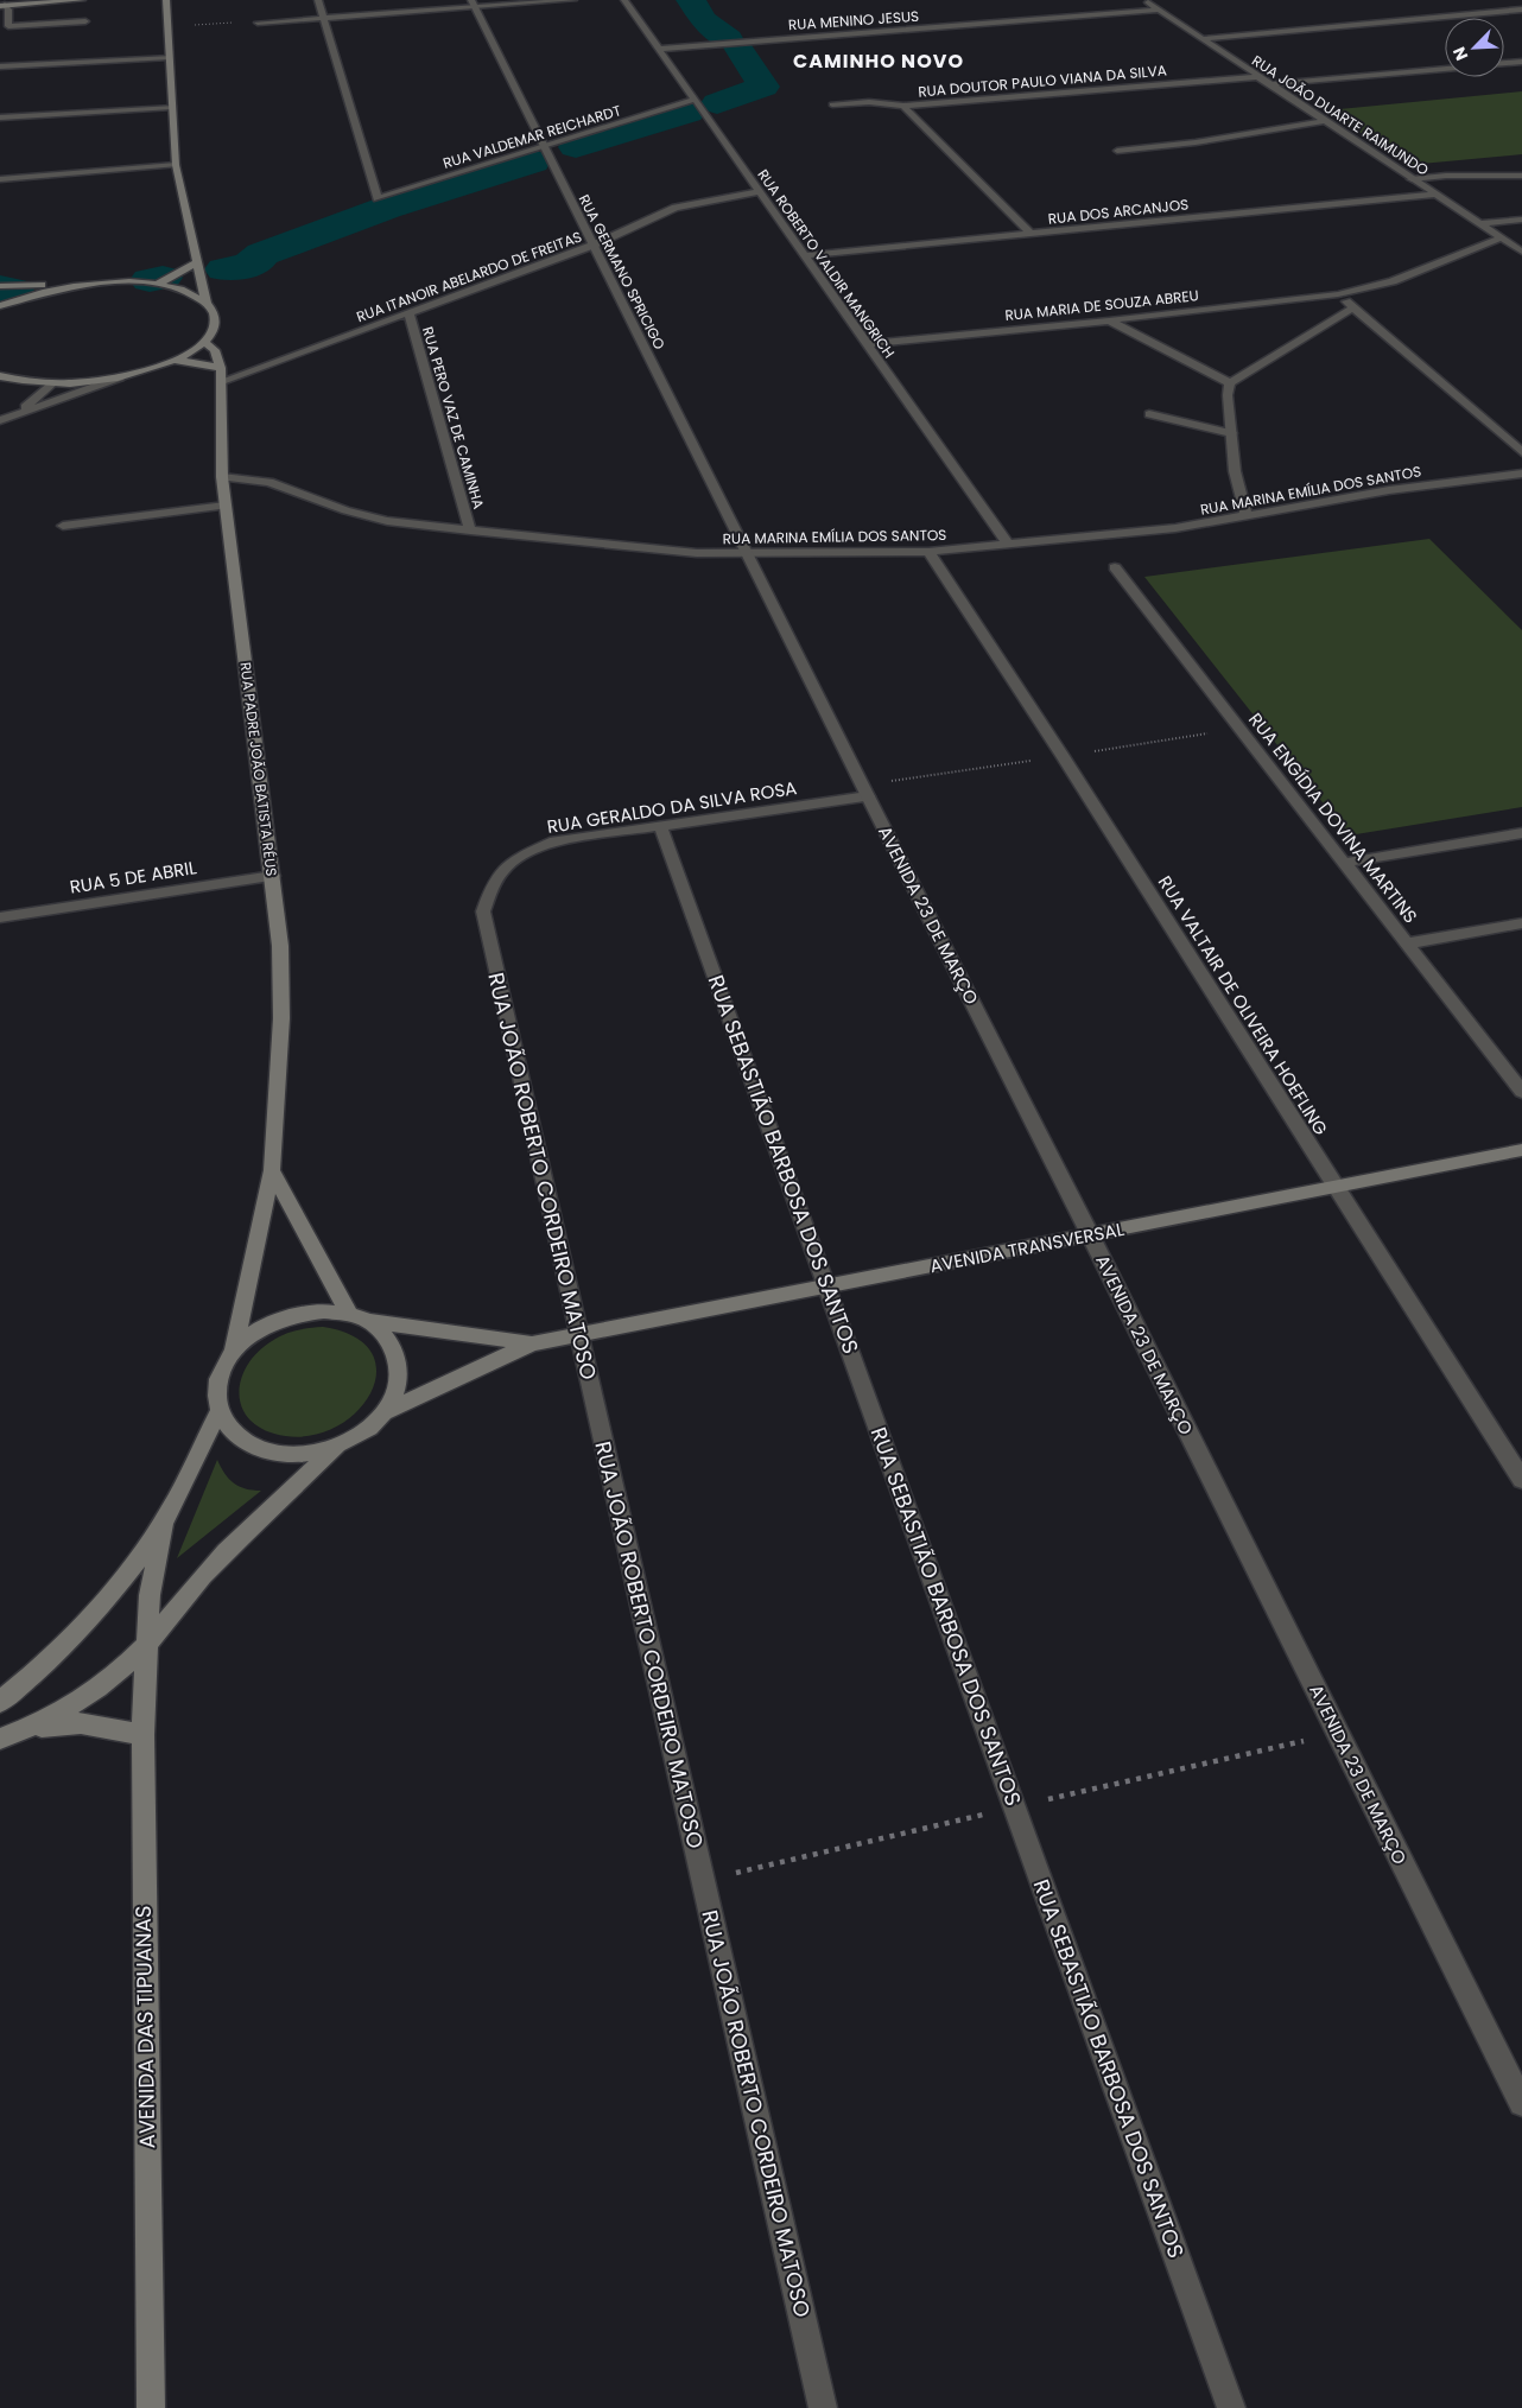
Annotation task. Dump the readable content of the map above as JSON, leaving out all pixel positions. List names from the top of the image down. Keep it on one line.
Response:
{"streets":{"main road":["RUA PADRE JOÃO BATISTA RÉUS","AVENIDA TRANSVERSAL","AVENIDA DAS TIPUANAS"],"street":["RUA MENINO JESUS","RUA DOUTOR PAULO VIANA DA SILVA","RUA JOÃO DUARTE RAIMUNDO","RUA VALDEMAR REICHARDT","RUA DOS ARCANJOS","RUA ROBERTO VALDIR MANGRICH","RUA GERMANO SPRICIGO","RUA ITANOIR ABELARDO DE FREITAS","RUA MARIA DE SOUZA ABREU","RUA PERO VAZ DE CAMINHA","RUA MARINA EMÍLIA DOS SANTOS","RUA GERALDO DA SILVA ROSA","RUA ENGÍDIA DOVINA MARTINS","RUA 5 DE ABRIL","AVENIDA 23 DE MARÇO","RUA VALTAIR DE OLIVEIRA HOEFLING","RUA SEBASTIÃO BARBOSA DOS SANTOS","RUA JOÃO ROBERTO CORDEIRO MATOSO"]},"crossings":[["RUA MENINO JESUS","RUA JOÃO DUARTE RAIMUNDO"],["RUA MENINO JESUS","RUA ROBERTO VALDIR MANGRICH"],["RUA DOUTOR PAULO VIANA DA SILVA","RUA JOÃO DUARTE RAIMUNDO"],["RUA DOUTOR PAULO VIANA DA SILVA","RUA DOS ARCANJOS"],["RUA JOÃO DUARTE RAIMUNDO","RUA DOS ARCANJOS"],["RUA JOÃO DUARTE RAIMUNDO","RUA MARIA DE SOUZA ABREU"],["RUA VALDEMAR REICHARDT","RUA ROBERTO VALDIR MANGRICH"],["RUA VALDEMAR REICHARDT","RUA GERMANO SPRICIGO"],["RUA DOS ARCANJOS","RUA ROBERTO VALDIR MANGRICH"],["RUA ROBERTO VALDIR MANGRICH","RUA ITANOIR ABELARDO DE FREITAS"],["RUA ROBERTO VALDIR MANGRICH","RUA MARIA DE SOUZA ABREU"],["RUA ROBERTO VALDIR MANGRICH","RUA MARINA EMÍLIA DOS SANTOS"],["RUA GERMANO SPRICIGO","RUA ITANOIR ABELARDO DE FREITAS"],["RUA GERMANO SPRICIGO","RUA MARINA EMÍLIA DOS SANTOS"],["RUA GERMANO SPRICIGO","AVENIDA 23 DE MARÇO"],["RUA ITANOIR ABELARDO DE FREITAS","RUA PERO VAZ DE CAMINHA"],["RUA ITANOIR ABELARDO DE FREITAS","RUA PADRE JOÃO BATISTA RÉUS"],["RUA PERO VAZ DE CAMINHA","RUA MARINA EMÍLIA DOS SANTOS"],["RUA MARINA EMÍLIA DOS SANTOS","RUA PADRE JOÃO BATISTA RÉUS"],["RUA MARINA EMÍLIA DOS SANTOS","AVENIDA 23 DE MARÇO"],["RUA MARINA EMÍLIA DOS SANTOS","RUA VALTAIR DE OLIVEIRA HOEFLING"],["RUA PADRE JOÃO BATISTA RÉUS","RUA 5 DE ABRIL"],["RUA PADRE JOÃO BATISTA RÉUS","AVENIDA TRANSVERSAL"],["RUA GERALDO DA SILVA ROSA","AVENIDA 23 DE MARÇO"],["RUA GERALDO DA SILVA ROSA","RUA SEBASTIÃO BARBOSA DOS SANTOS"],["RUA GERALDO DA SILVA ROSA","RUA JOÃO ROBERTO CORDEIRO MATOSO"],["AVENIDA 23 DE MARÇO","AVENIDA TRANSVERSAL"],["RUA VALTAIR DE OLIVEIRA HOEFLING","AVENIDA TRANSVERSAL"],["RUA SEBASTIÃO BARBOSA DOS SANTOS","AVENIDA TRANSVERSAL"],["RUA JOÃO ROBERTO CORDEIRO MATOSO","AVENIDA TRANSVERSAL"]],"districts":["CAMINHO NOVO"],"north":"bottom left"}
